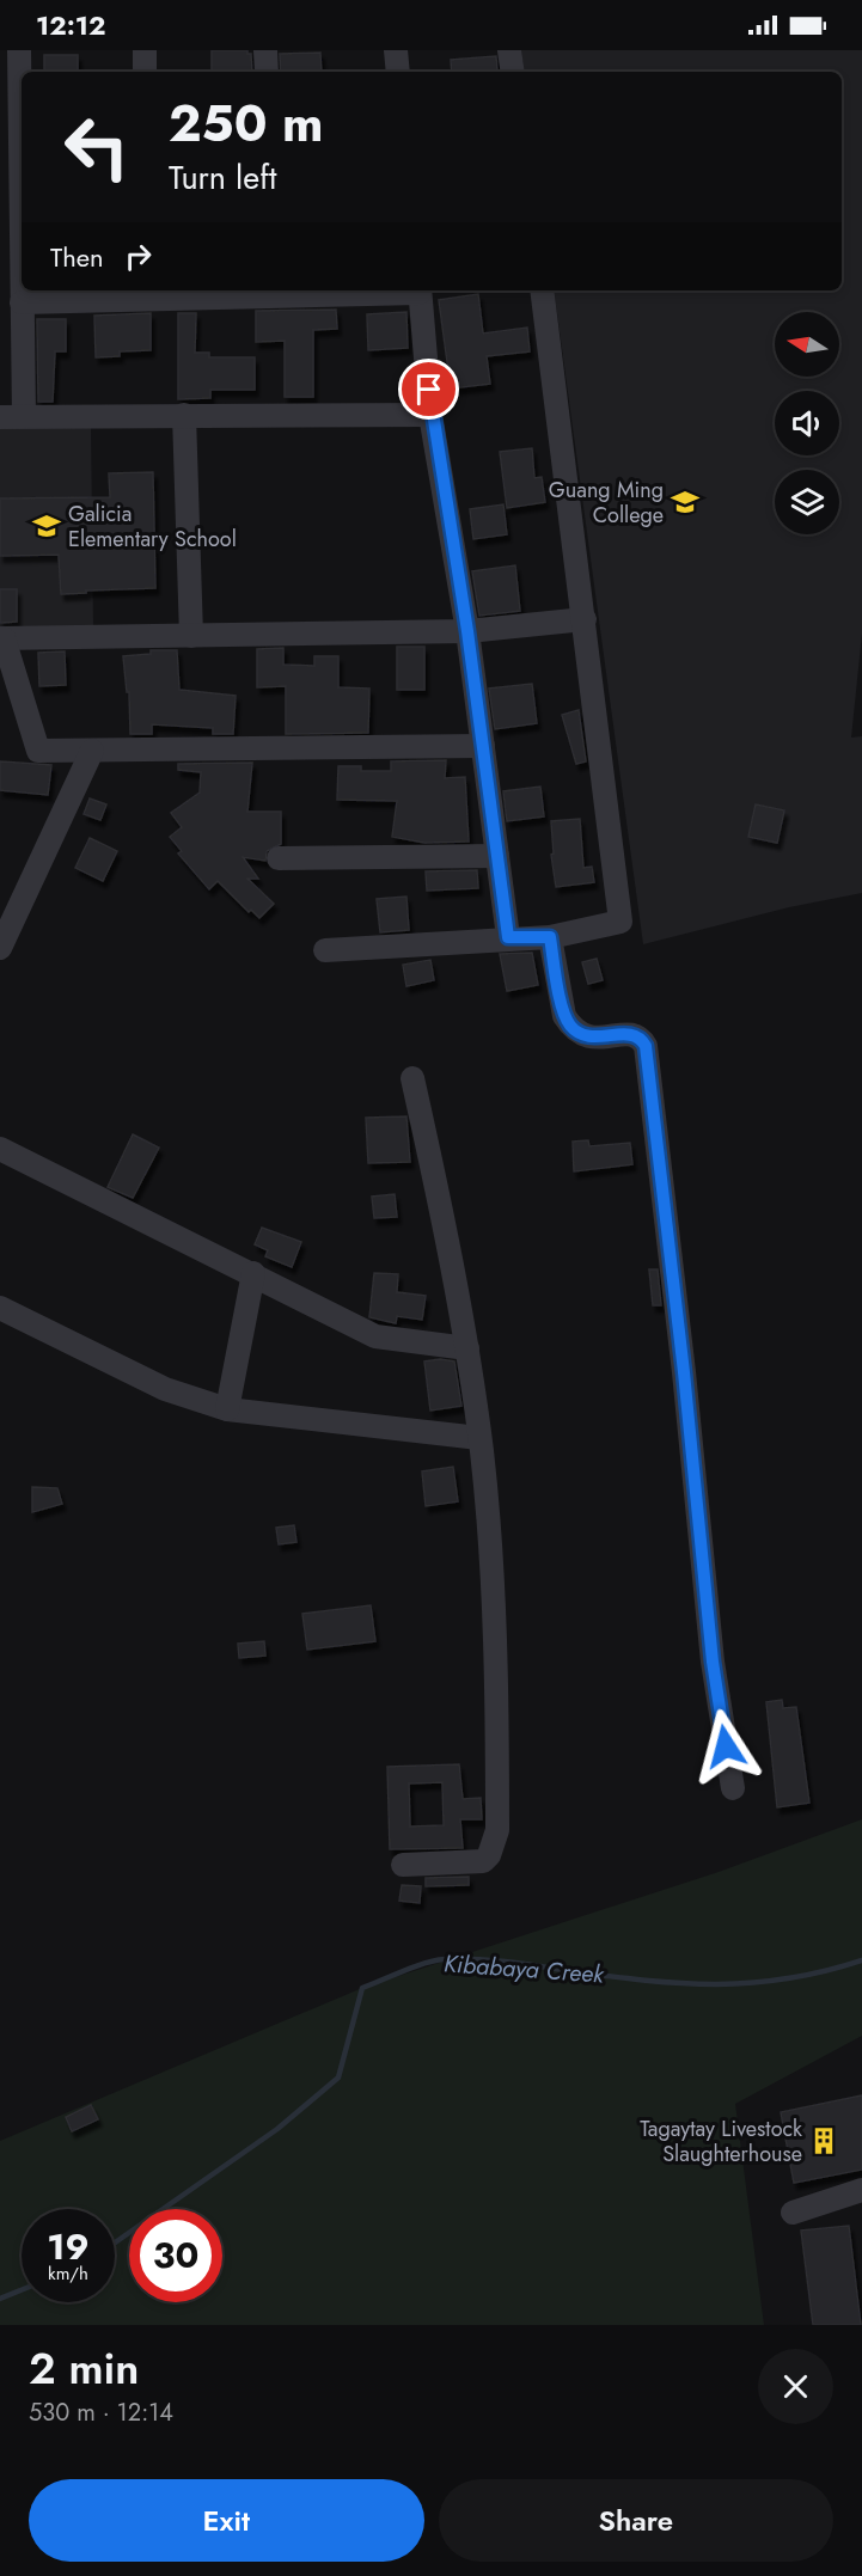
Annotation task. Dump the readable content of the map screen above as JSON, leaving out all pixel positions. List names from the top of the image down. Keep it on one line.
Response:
{"water":["Kibabaya Creek"],"places":{"school or university":["Guang Ming College","Galicia Elementary School"],"building":["Tagaytay Livestock Slaughterhouse"]},"north":"left","page":{"status":"12:12","turn":["250 m","Turn left"],"then":"Then","speed":"19 km/h","limit":"30","heading":["2 min","530 m · 12:14"],"buttons":["Exit","Share"]}}
